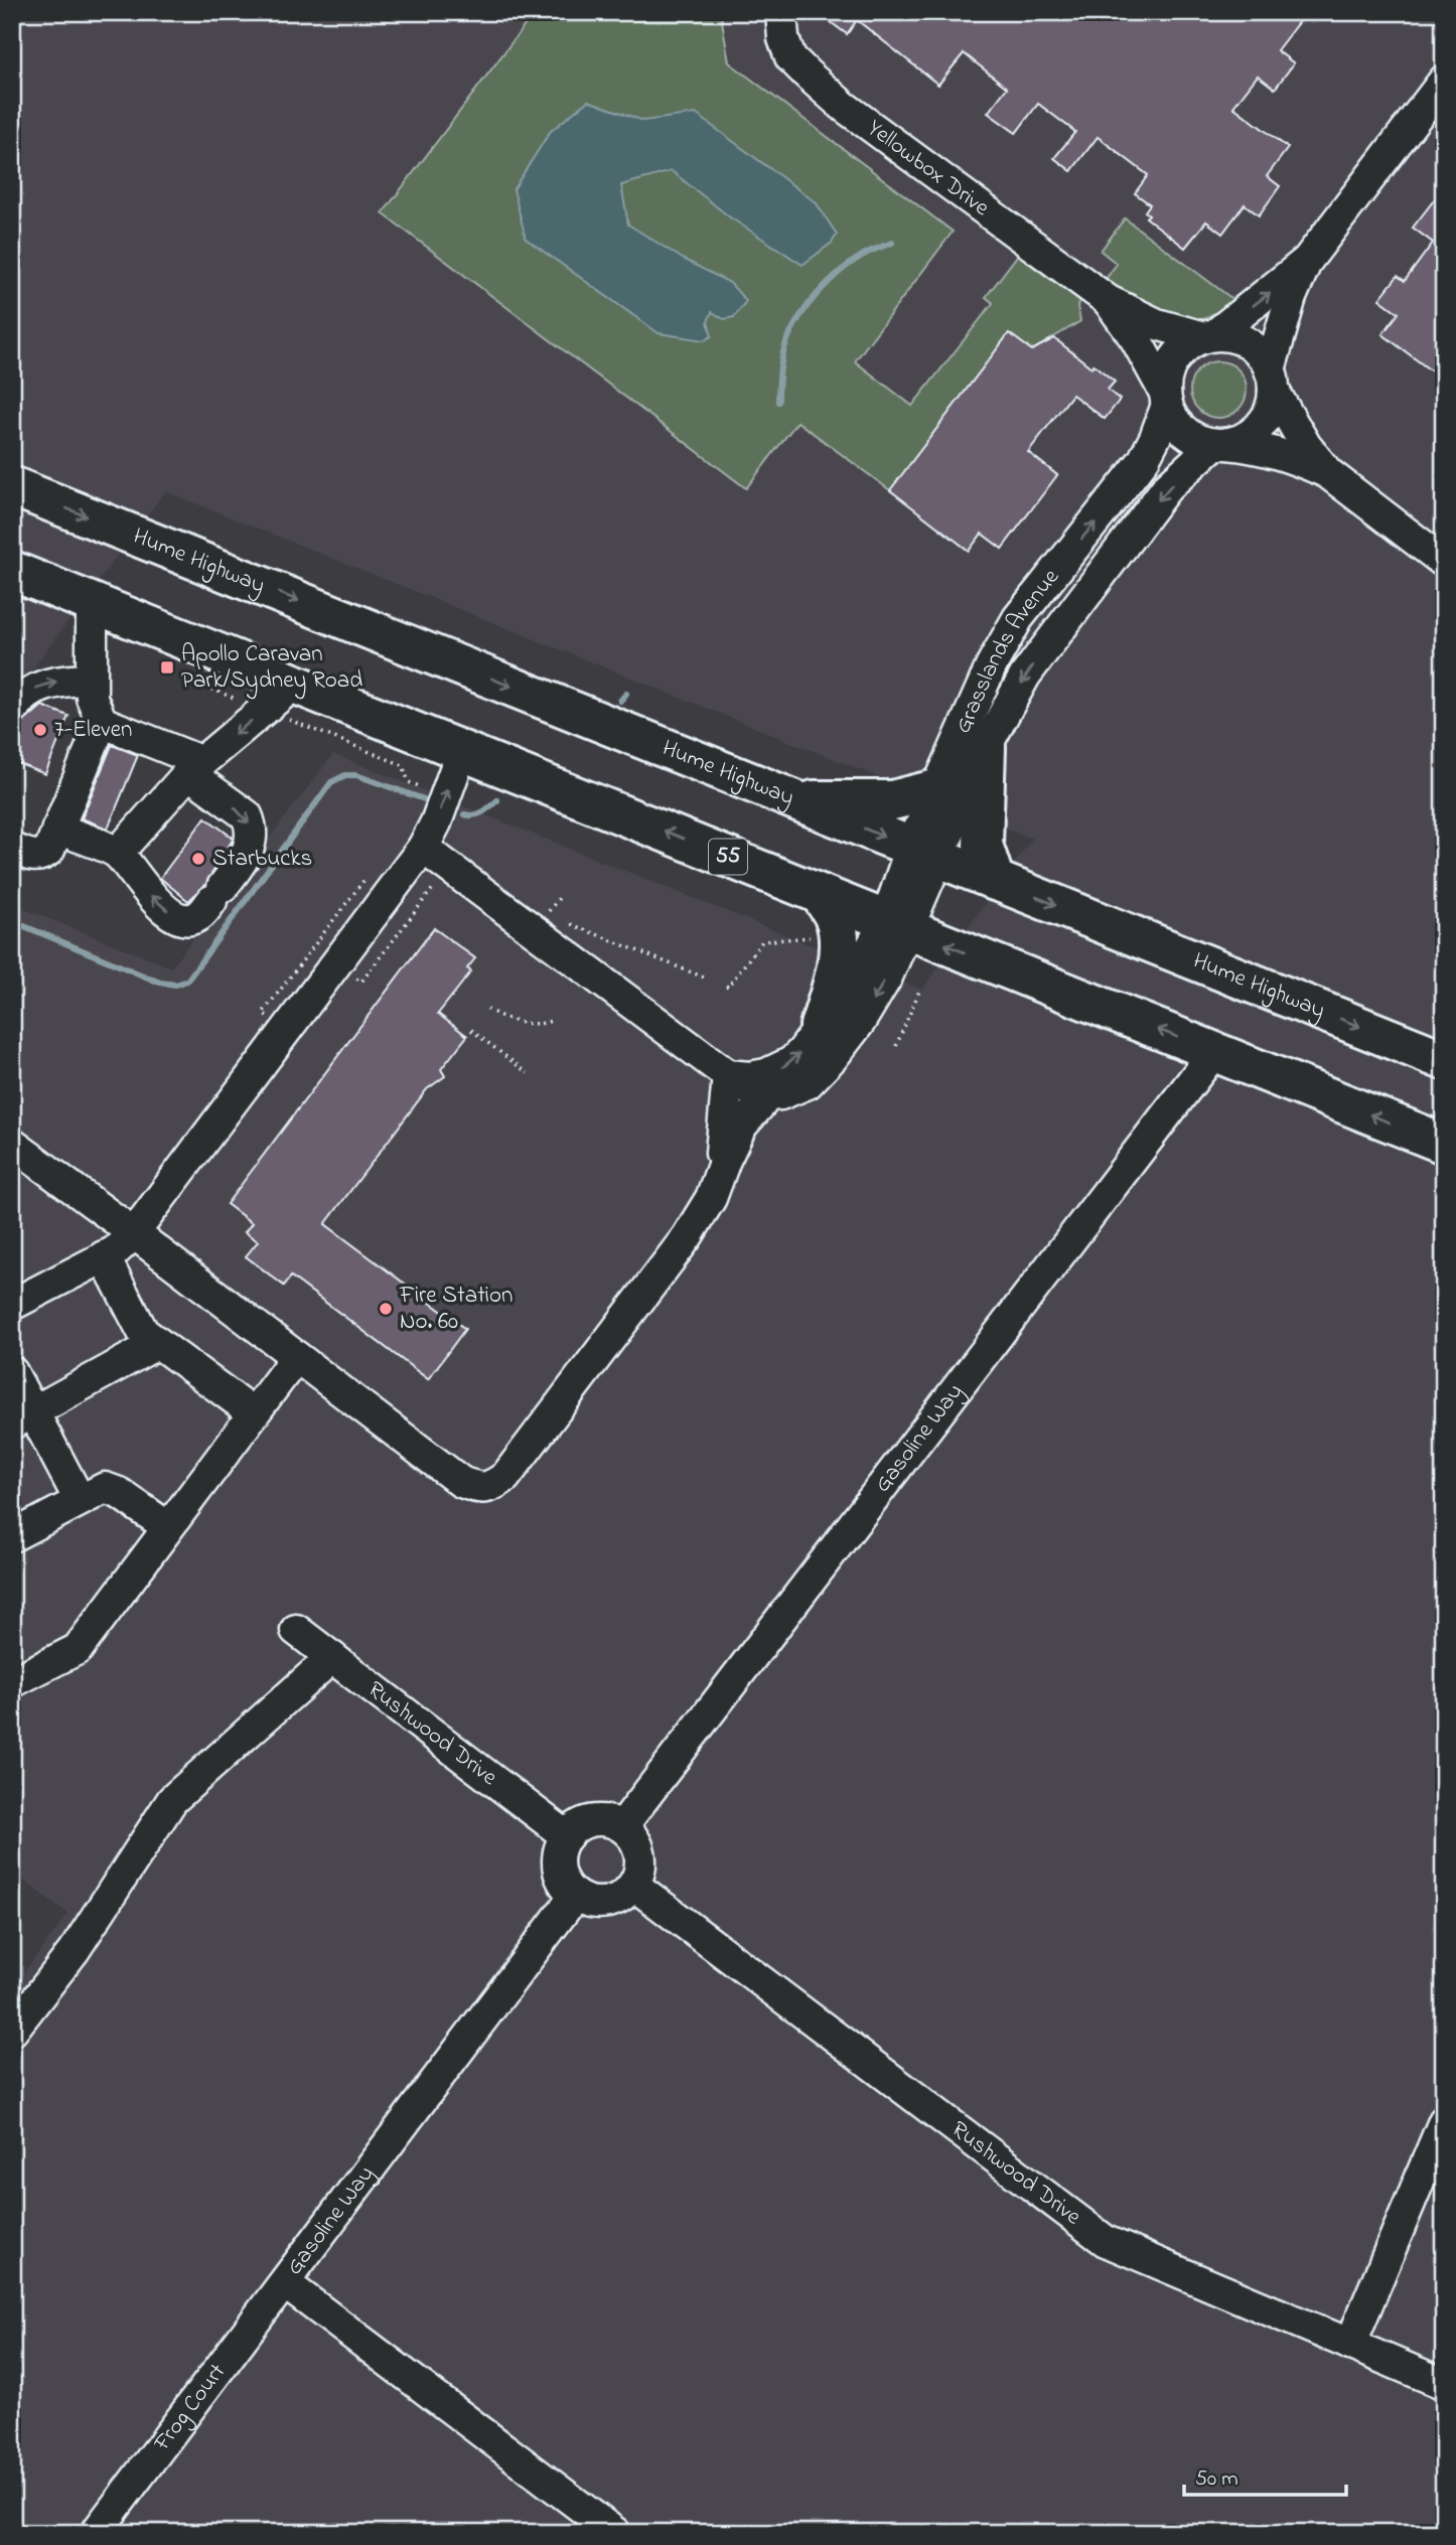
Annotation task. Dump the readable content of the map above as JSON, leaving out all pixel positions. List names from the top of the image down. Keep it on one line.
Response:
{"streets":{"highway":["Hume Highway","55"],"street":["Yellowbox Drive","Grasslands Avenue","Gasoline Way","Rushwood Drive","Frog Court"]},"crossings":[["Hume Highway","Grasslands Avenue"],["Grasslands Avenue","55"],["55","Gasoline Way"],["Gasoline Way","Rushwood Drive"],["Gasoline Way","Frog Court"]],"places":{"transit":["Apollo Caravan Park/Sydney Road"],"other":["7-Eleven","Starbucks","Fire Station No. 60"]},"scale_bar":"50 m"}
